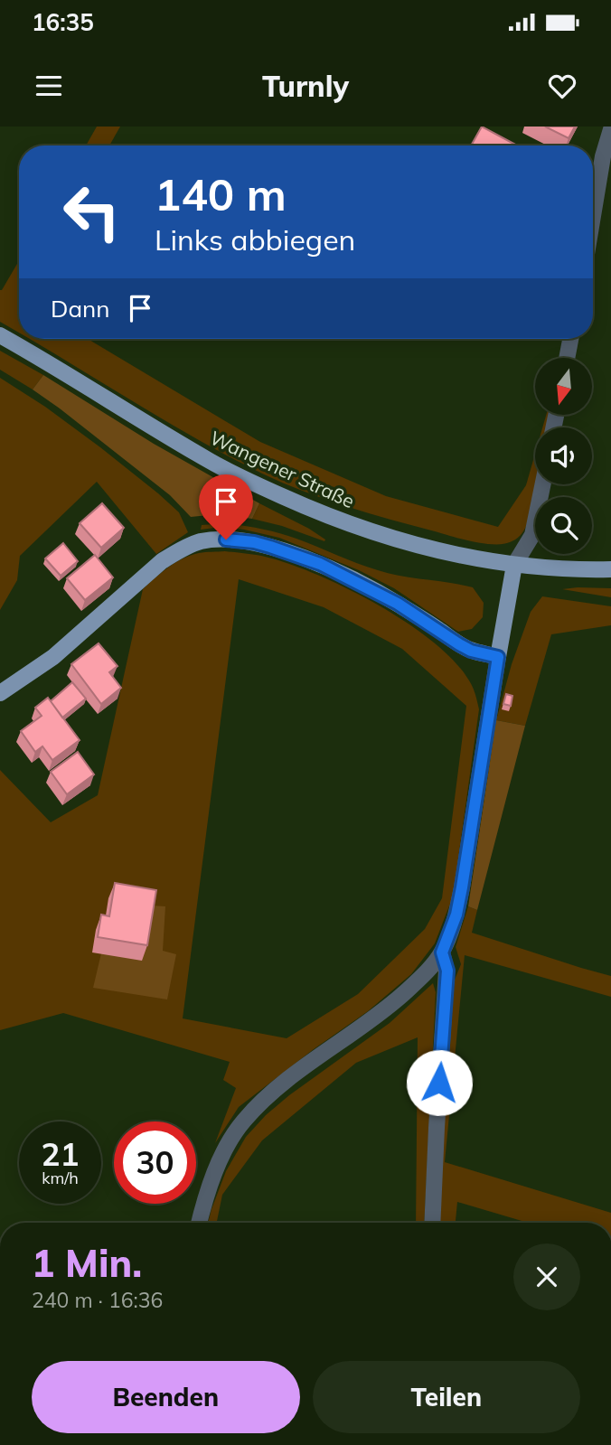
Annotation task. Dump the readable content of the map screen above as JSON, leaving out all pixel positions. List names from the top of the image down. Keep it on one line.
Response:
{"streets":{"main road":["Wangener Straße"]},"north":"bottom","page":{"status":"16:35","header":"Turnly","turn":["140 m","Links abbiegen"],"then":"Dann","speed":"21 km/h","limit":"30","heading":["1 Min.","240 m · 16:36"],"buttons":["Beenden","Teilen"]}}
